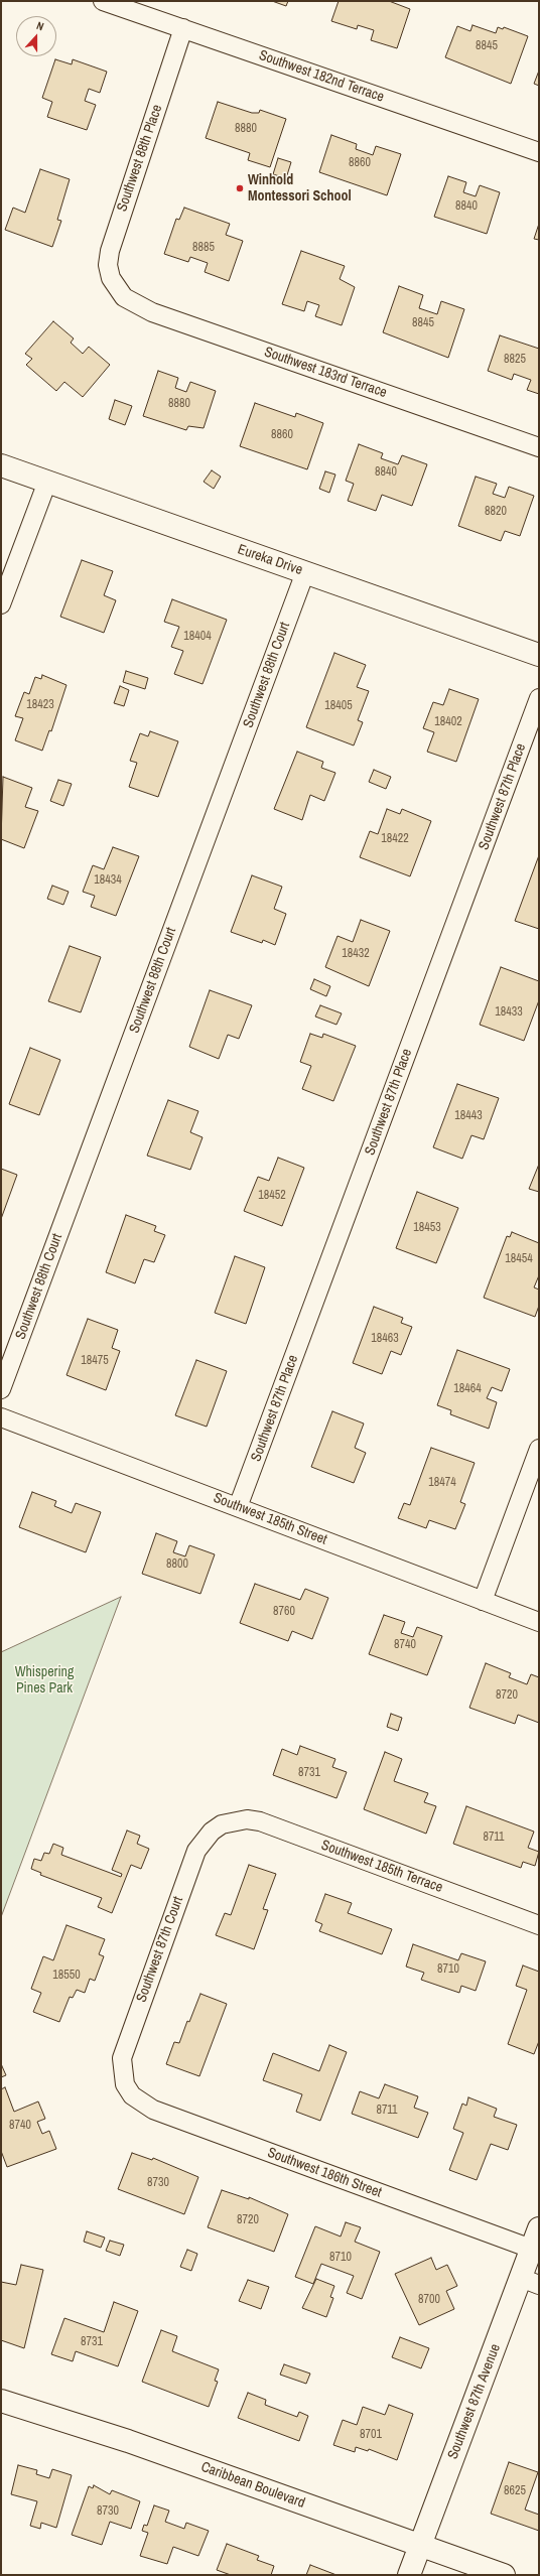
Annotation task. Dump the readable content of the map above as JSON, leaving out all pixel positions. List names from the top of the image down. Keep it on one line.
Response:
{"streets":{"street":["Southwest 182nd Terrace","Southwest 88th Place","Southwest 183rd Terrace","Eureka Drive","Southwest 88th Court","Southwest 87th Place","Southwest 185th Street","Southwest 185th Terrace","Southwest 87th Court","Southwest 186th Street","Southwest 87th Avenue","Caribbean Boulevard"]},"crossings":[["Southwest 182nd Terrace","Southwest 88th Place"],["Southwest 88th Place","Southwest 183rd Terrace"],["Eureka Drive","Southwest 88th Court"],["Southwest 87th Place","Southwest 185th Street"],["Southwest 185th Terrace","Southwest 87th Court"],["Southwest 87th Court","Southwest 186th Street"],["Southwest 186th Street","Southwest 87th Avenue"],["Southwest 87th Avenue","Caribbean Boulevard"]],"parks":["Whispering Pines Park"],"places":["Winhold Montessori School"],"house_numbers":["8845","8880","8860","8840","8885","8845","8825","8880","8860","8840","8820","18404","18423","18405","18402","18422","18434","18432","18433","18443","18452","18453","18454","18463","18475","18464","18474","8800","8760","8740","8720","8731","8711","8710","18550","8711","8740","8730","8720","8710","8700","8731","8701","8625","8730"],"north":"top"}
